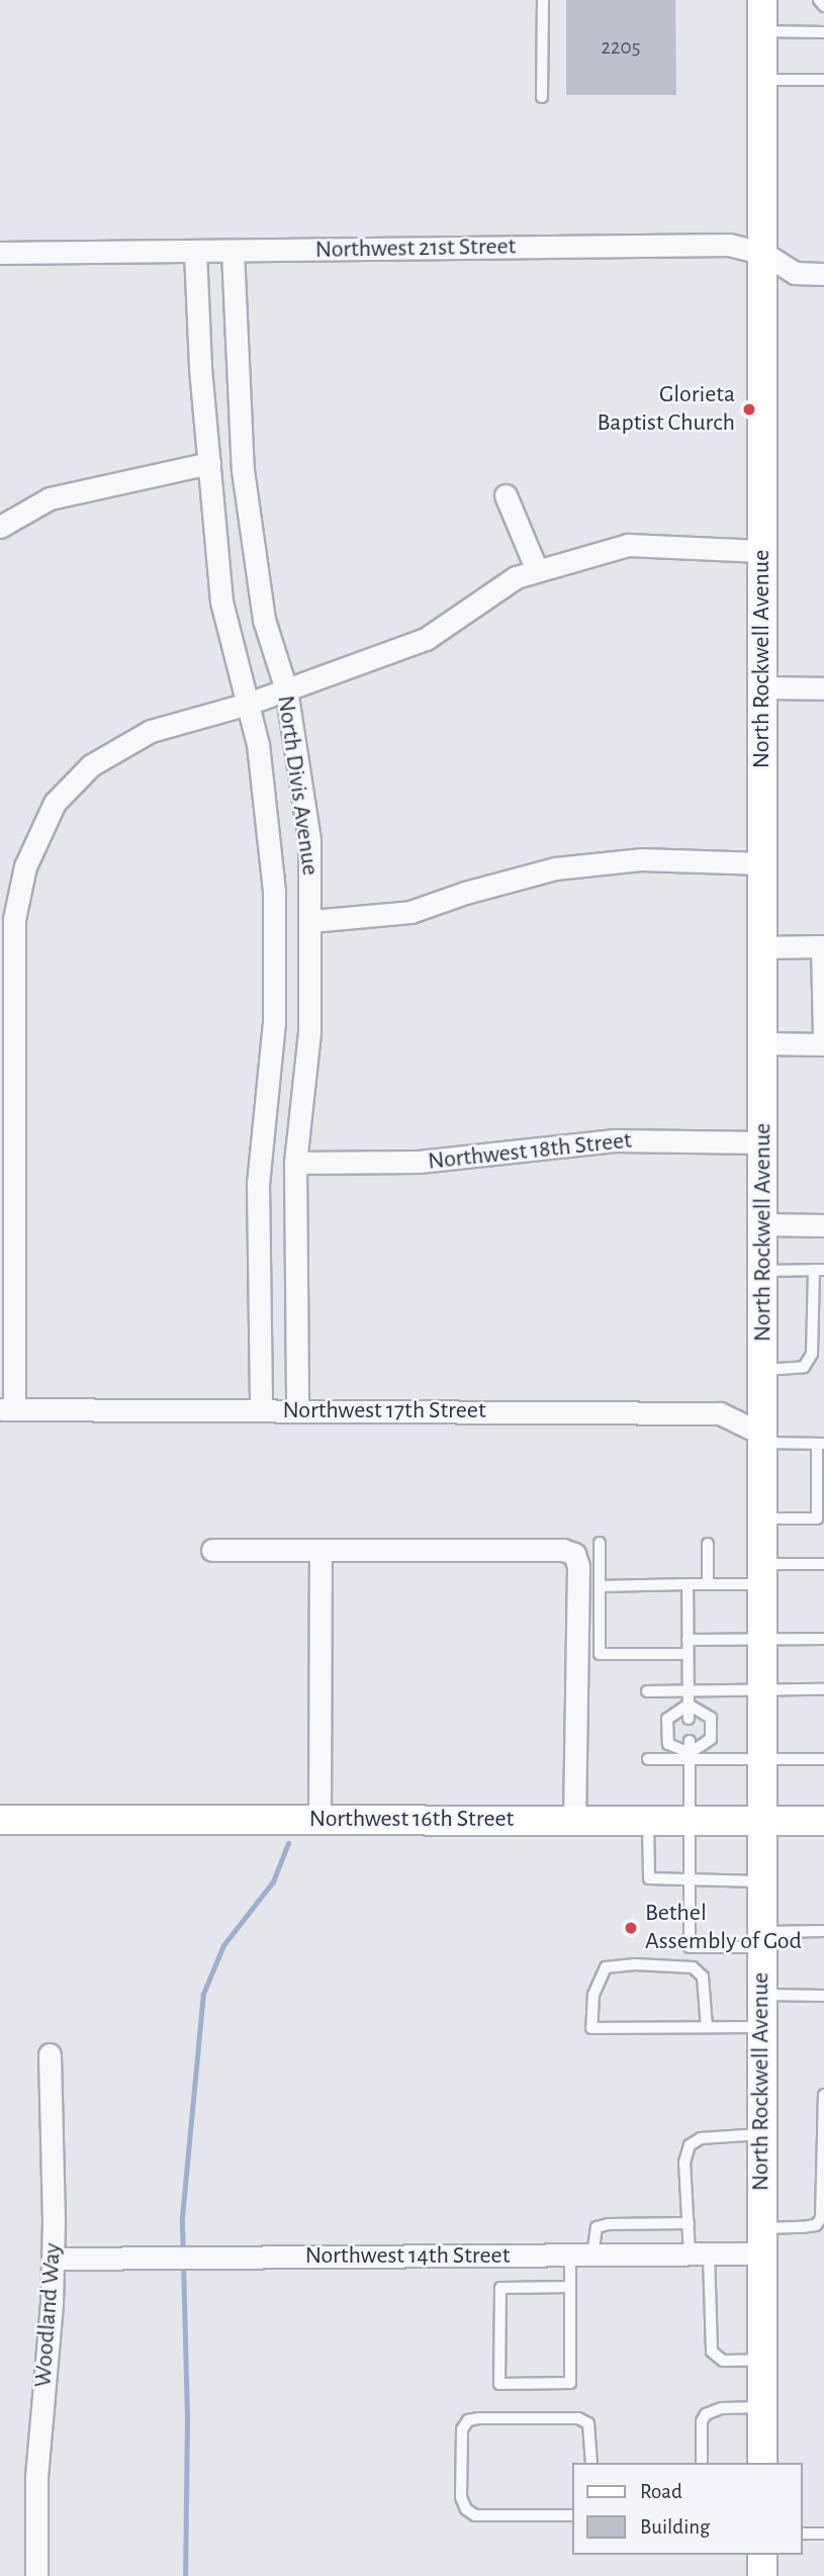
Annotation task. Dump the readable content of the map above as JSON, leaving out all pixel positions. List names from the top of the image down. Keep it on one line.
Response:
{"streets":{"main road":["North Rockwell Avenue","Northwest 16th Street"],"street":["Northwest 21st Street","North Divis Avenue","Northwest 18th Street","Northwest 17th Street","Northwest 14th Street","Woodland Way"]},"crossings":[["Northwest 21st Street","North Rockwell Avenue"],["Northwest 21st Street","North Divis Avenue"],["North Rockwell Avenue","Northwest 18th Street"],["North Rockwell Avenue","Northwest 17th Street"],["North Rockwell Avenue","Northwest 16th Street"],["North Rockwell Avenue","Northwest 14th Street"],["North Divis Avenue","Northwest 18th Street"],["North Divis Avenue","Northwest 17th Street"],["Northwest 14th Street","Woodland Way"]],"places":["Glorieta Baptist Church","Bethel Assembly of God"],"house_numbers":["2205"],"legend":["Road","Building"]}
